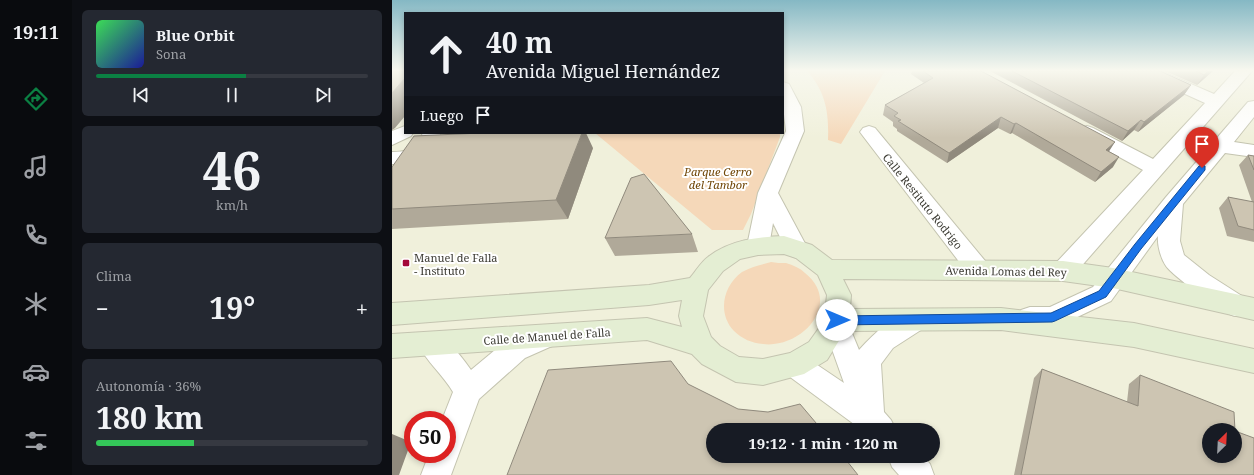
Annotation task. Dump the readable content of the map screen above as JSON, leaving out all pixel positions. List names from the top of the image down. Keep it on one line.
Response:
{"streets":{"main road":["Avenida Lomas del Rey","Calle de Manuel de Falla"],"street":["Calle Restituto Rodrigo"]},"crossings":[["Calle Restituto Rodrigo","Avenida Lomas del Rey"],["Avenida Lomas del Rey","Calle de Manuel de Falla"]],"parks":["Parque Cerro del Tambor"],"places":{"transit":["Manuel de Falla - Instituto"]},"north":"top right","page":{"tabs":"19:11","turn":["40 m","Avenida Miguel Hernández"],"song":["Blue Orbit","Sona"],"then":"Luego","tile":[["46","km/h"],"Clima",["Autonomía · 36%","180 km"]],"heat":["−","19°","+"],"limit":"50","trip":"19:12 · 1 min · 120 m"}}
